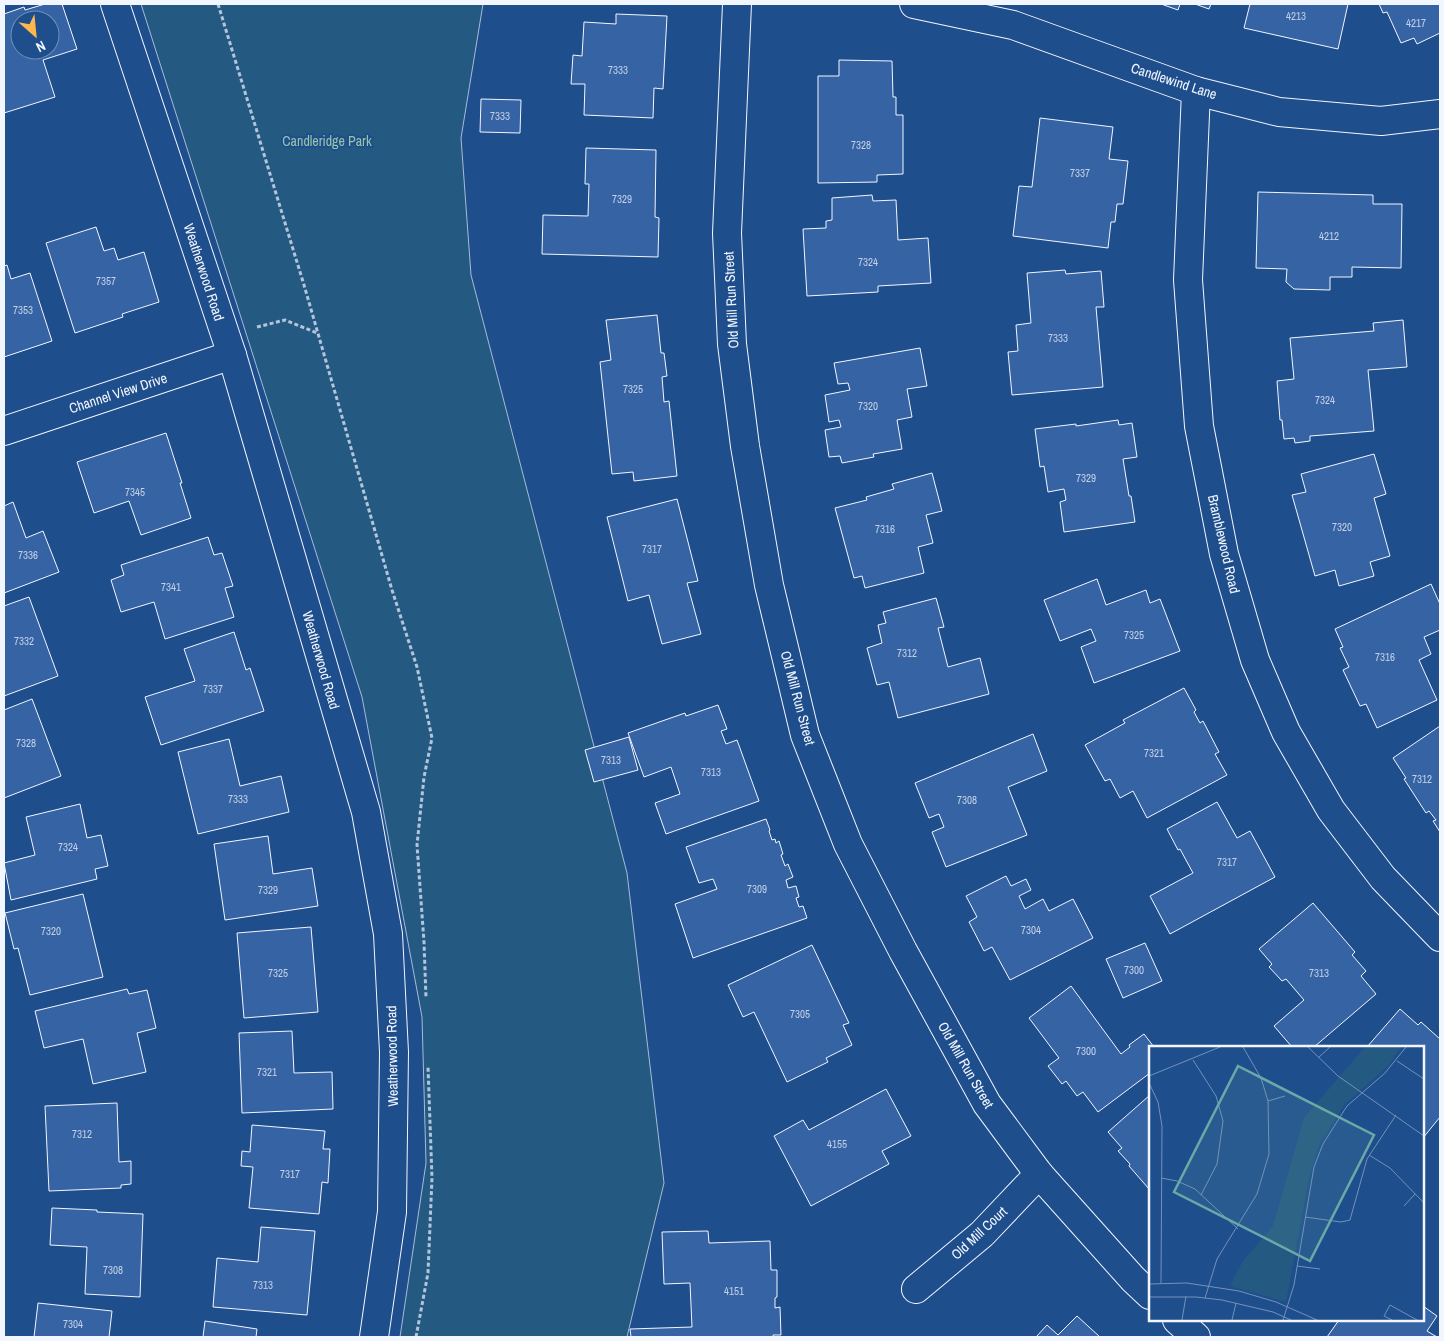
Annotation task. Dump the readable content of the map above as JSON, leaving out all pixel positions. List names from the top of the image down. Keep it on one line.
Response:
{"streets":{"street":["Candlewind Lane","Weatherwood Road","Old Mill Run Street","Channel View Drive","Bramblewood Road","Old Mill Court"]},"crossings":[["Candlewind Lane","Bramblewood Road"],["Weatherwood Road","Channel View Drive"],["Old Mill Run Street","Old Mill Court"]],"parks":["Candleridge Park"],"house_numbers":["4213","4217","7333","7333","7328","7337","7329","4212","7324","7357","7353","7333","7325","7324","7320","7329","7345","7320","7316","7317","7336","7341","7325","7332","7312","7316","7337","7328","7321","7313","7313","7312","7333","7308","7324","7317","7309","7329","7304","7320","7300","7325","7313","7305","7300","7321","7312","4155","7317","7308","7313","4151","7304"],"north":"bottom right"}
